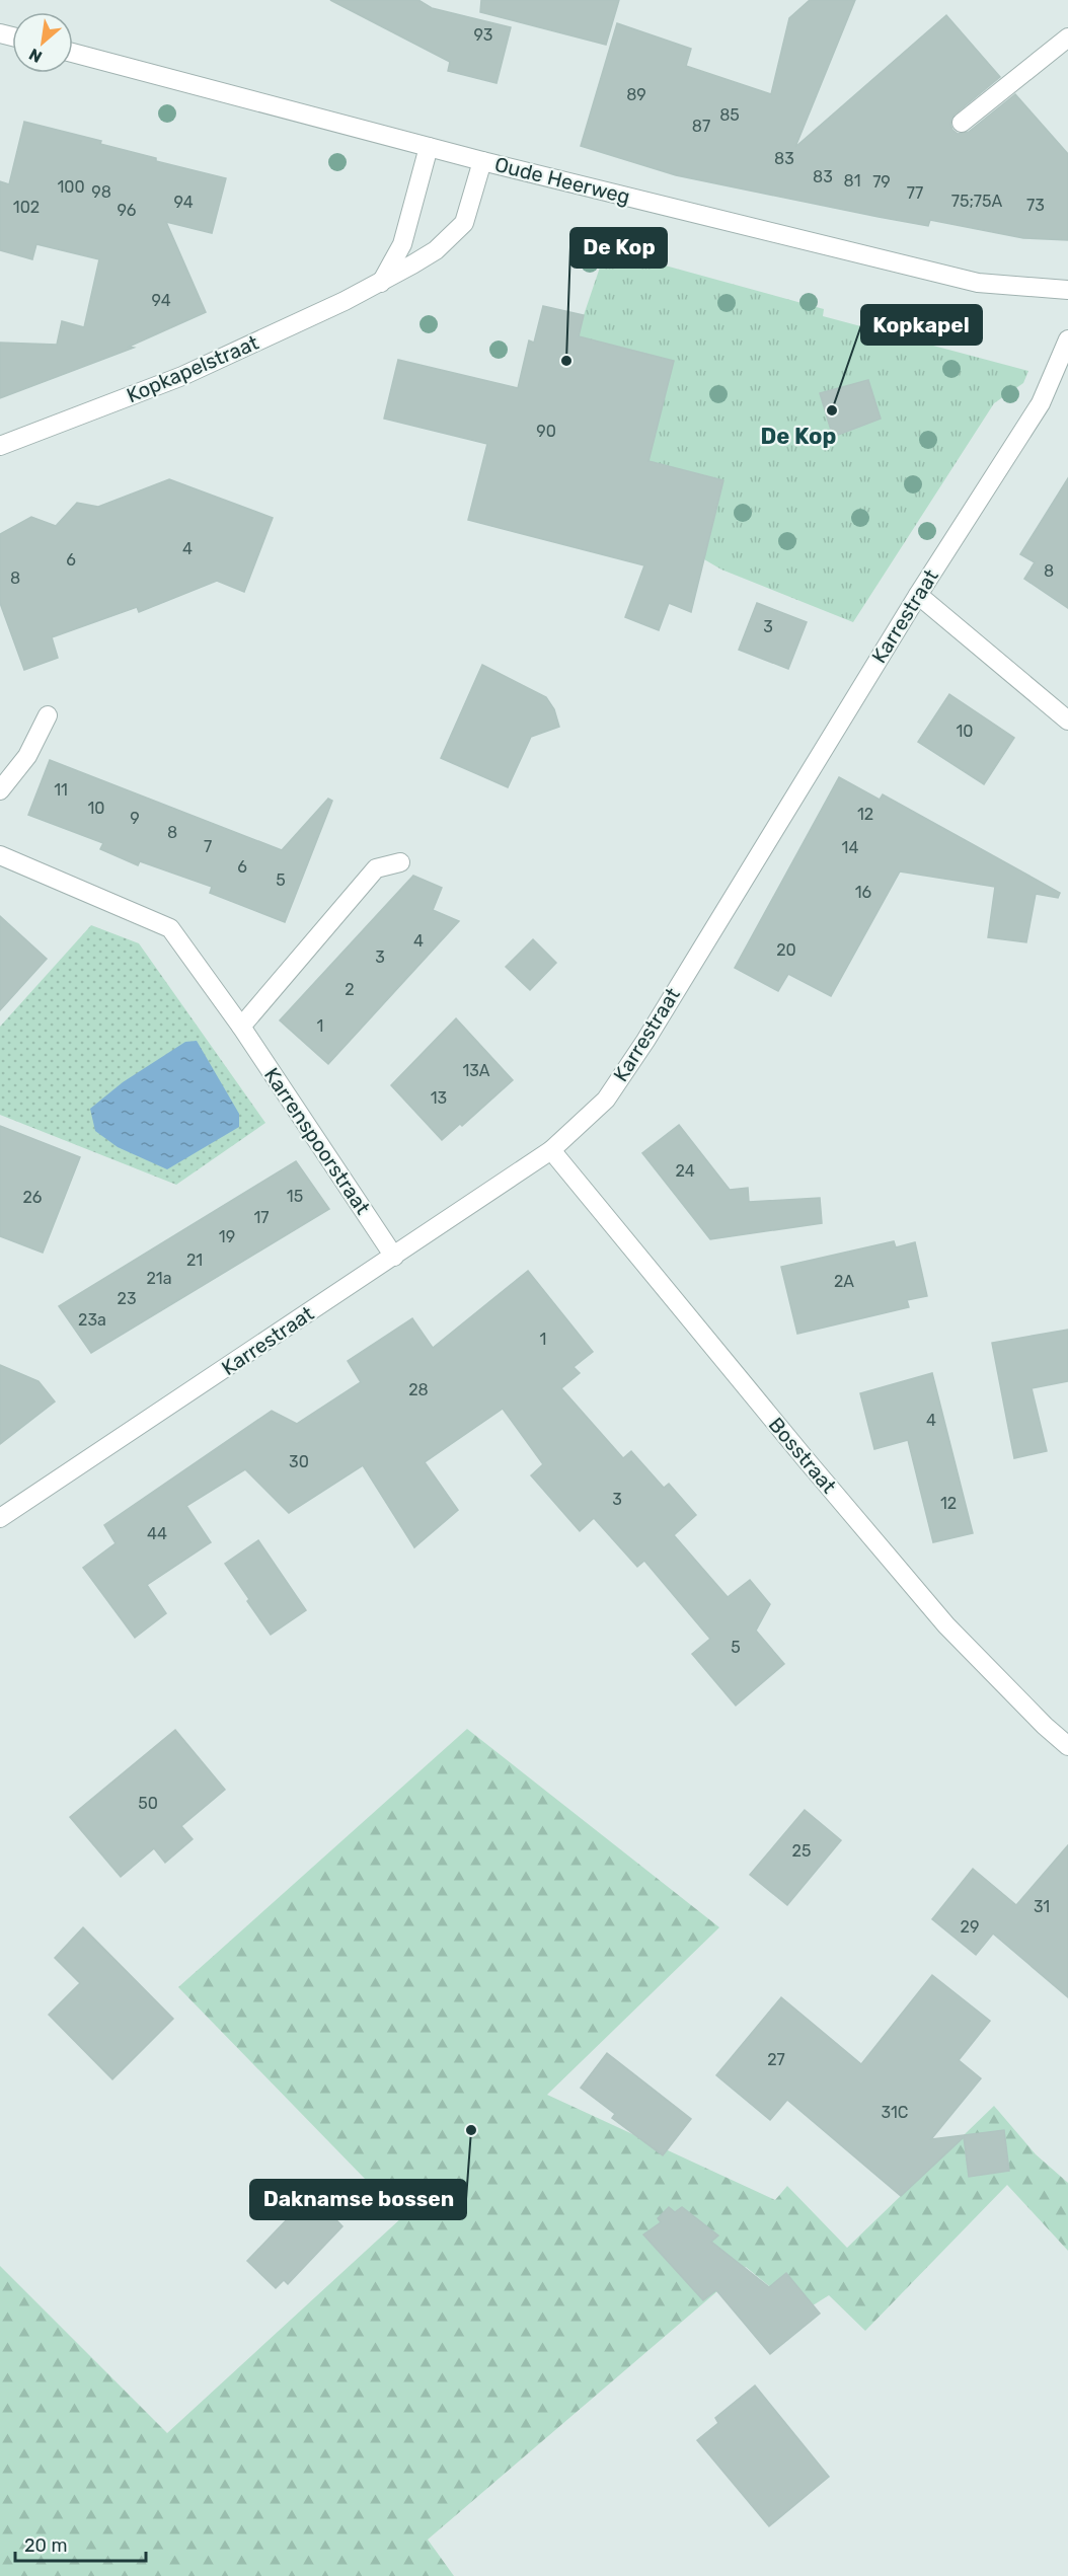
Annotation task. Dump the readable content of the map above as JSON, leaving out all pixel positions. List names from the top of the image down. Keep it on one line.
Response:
{"streets":{"street":["Oude Heerweg","Kopkapelstraat","Karrestraat","Karrenspoorstraat","Bosstraat"]},"crossings":[["Oude Heerweg","Kopkapelstraat"],["Karrestraat","Karrenspoorstraat"],["Karrestraat","Bosstraat"]],"districts":["De Kop"],"places":["De Kop","Kopkapel","Daknamse bossen"],"house_numbers":["93","89","85","87","83","83","81","79","100","98","77","75;75A","94","73","102","96","94","90","4","6","8","8","3","10","11","10","12","9","8","7","14","6","5","16","4","20","3","2","1","13A","13","24","15","26","17","19","21","21a","2A","23","23a","1","28","4","30","3","12","44","5","50","25","31","29","27","31C"],"scale_bar":"20 m","north":"bottom left"}
